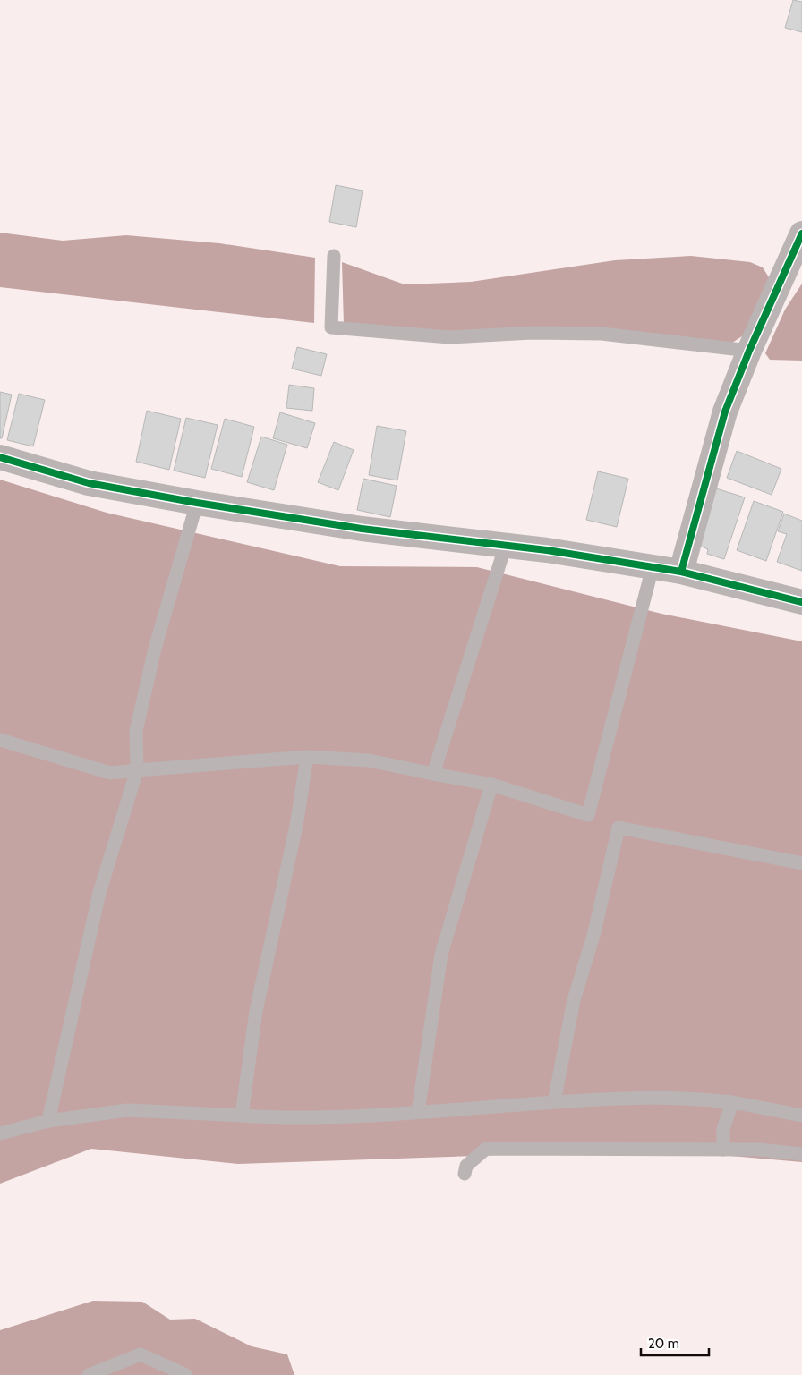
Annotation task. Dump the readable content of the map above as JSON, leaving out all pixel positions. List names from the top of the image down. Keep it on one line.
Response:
{"scale_bar":"20 m"}
